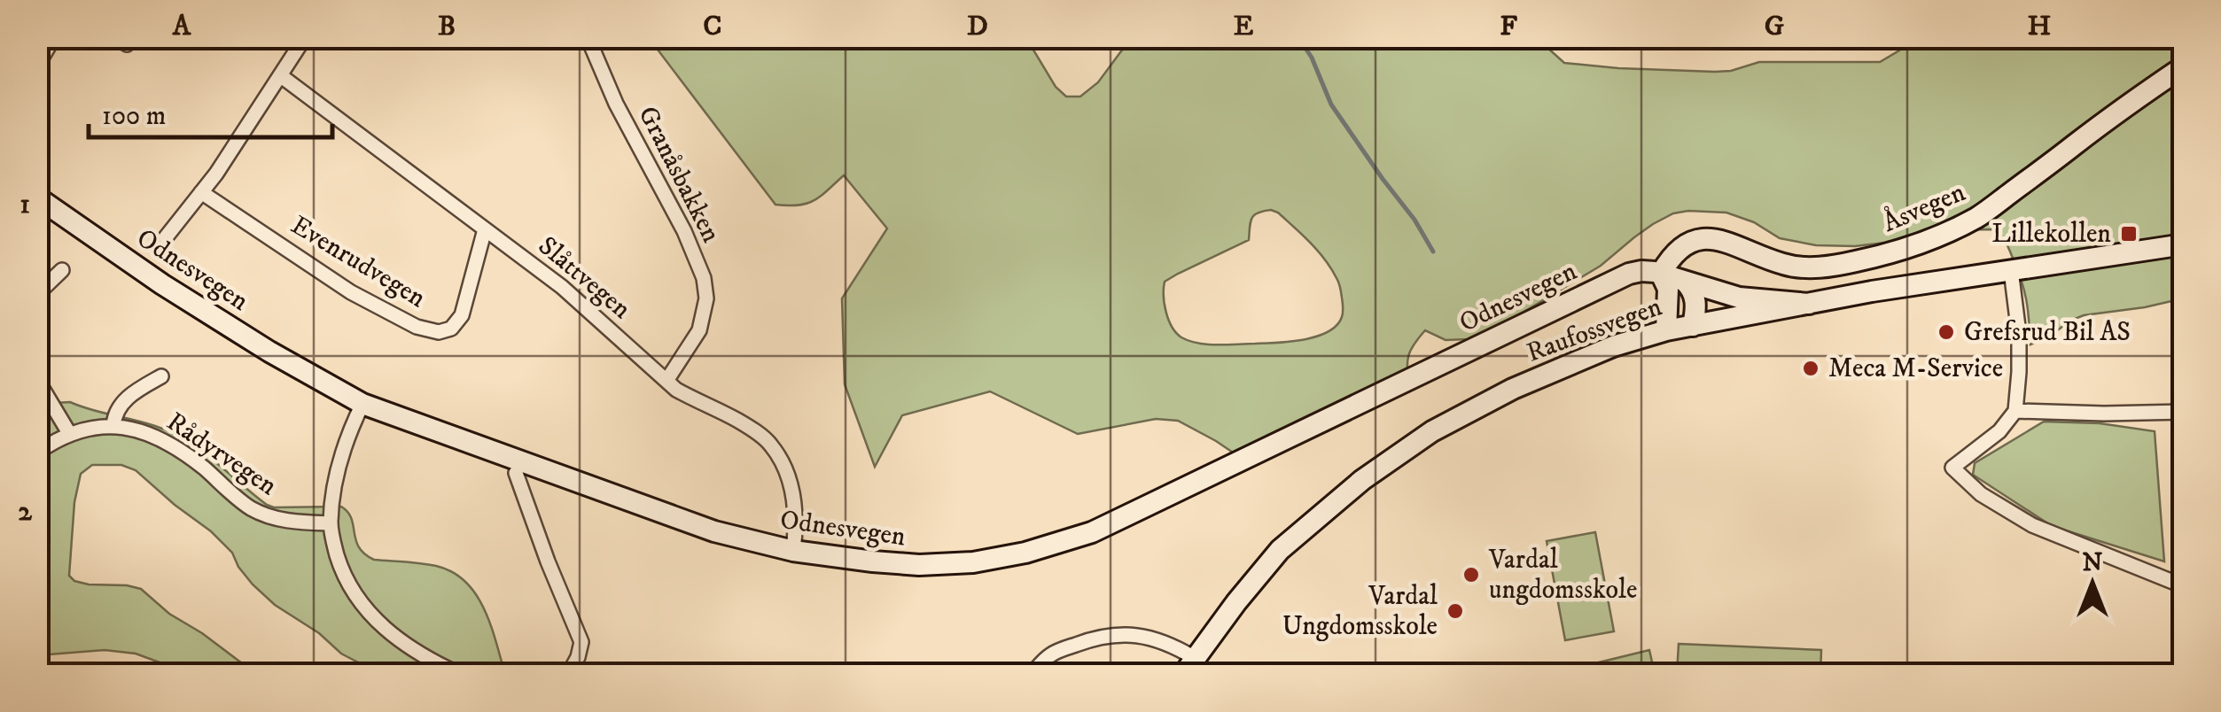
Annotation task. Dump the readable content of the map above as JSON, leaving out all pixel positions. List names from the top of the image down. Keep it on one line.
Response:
{"streets":{"main road":["Åsvegen","Odnesvegen","Raufossvegen"],"street":["Granåsbakken","Evenrudvegen","Slåttvegen","Rådyrvegen"]},"crossings":[["Granåsbakken","Slåttvegen"],["Åsvegen","Odnesvegen"],["Evenrudvegen","Slåttvegen"],["Odnesvegen","Slåttvegen"],["Odnesvegen","Raufossvegen"]],"places":{"transit":["Lillekollen"],"other":["Grefsrud Bil AS","Meca M-Service","Vardal ungdomsskole","Vardal Ungdomsskole"]},"scale_bar":"100 m","north":"top","grid":{"columns":["A","B","C","D","E","F","G","H"],"rows":["1","2"]}}
